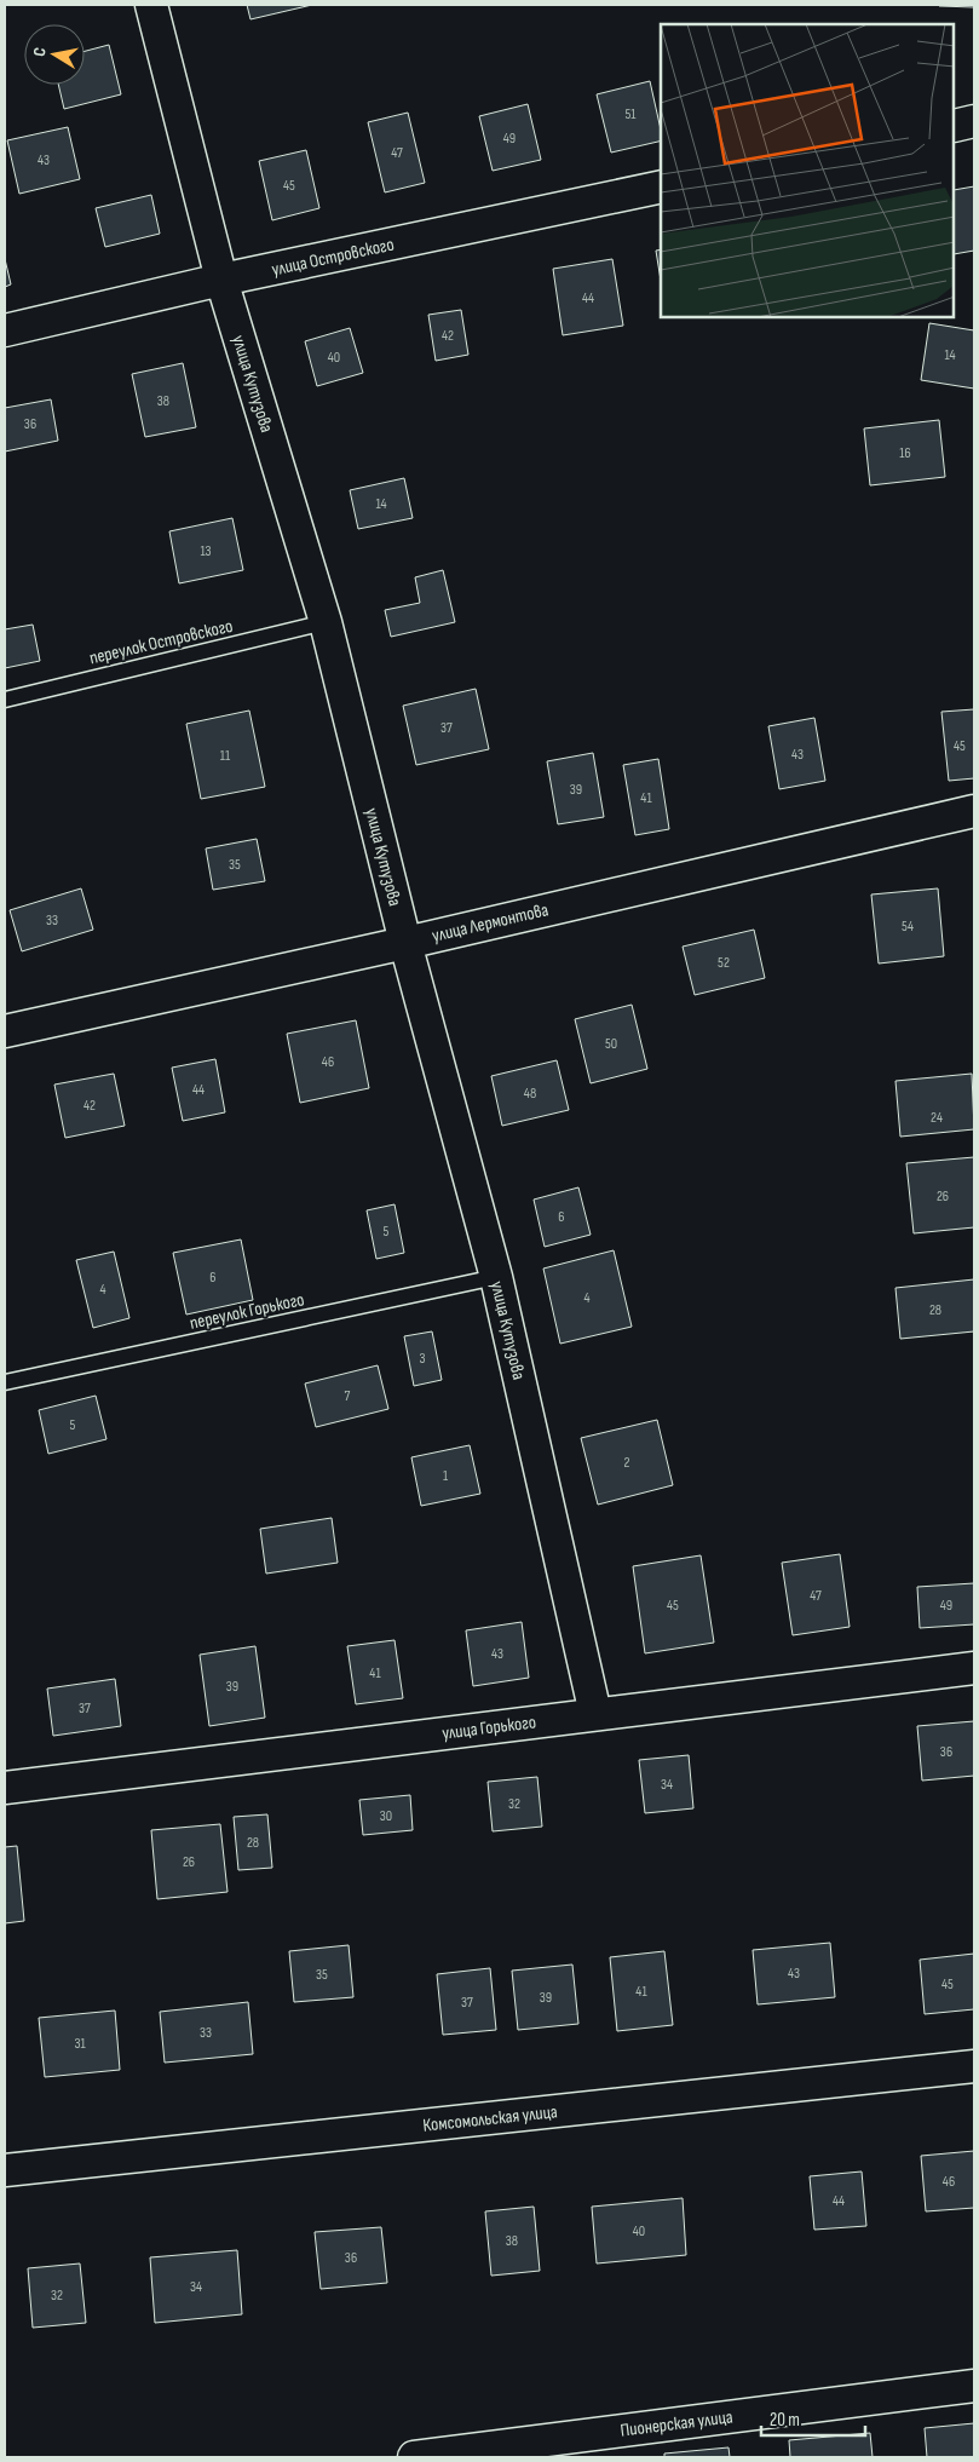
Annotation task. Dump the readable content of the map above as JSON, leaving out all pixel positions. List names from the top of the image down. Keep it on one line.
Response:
{"streets":{"street":["улица Островского","улица Кутузова","улица Лермонтова","улица Горького","Комсомольская улица","Пионерская улица"],"lane":["переулок Островского","переулок Горького"]},"crossings":[["улица Островского","улица Кутузова"],["улица Кутузова","переулок Островского"],["улица Кутузова","улица Лермонтова"],["улица Кутузова","переулок Горького"],["улица Кутузова","улица Горького"]],"house_numbers":["51","49","47","43","45","44","42","14","40","38","36","16","14","13","37","45","43","11","39","41","35","33","54","52","50","46","44","48","42","24","26","6","5","6","4","4","28","3","7","5","2","1","47","45","49","43","41","39","37","36","34","32","30","28","26","43","35","45","41","39","37","33","31","46","44","40","38","36","34","32"],"scale_bar":"20 m","north":"left"}
